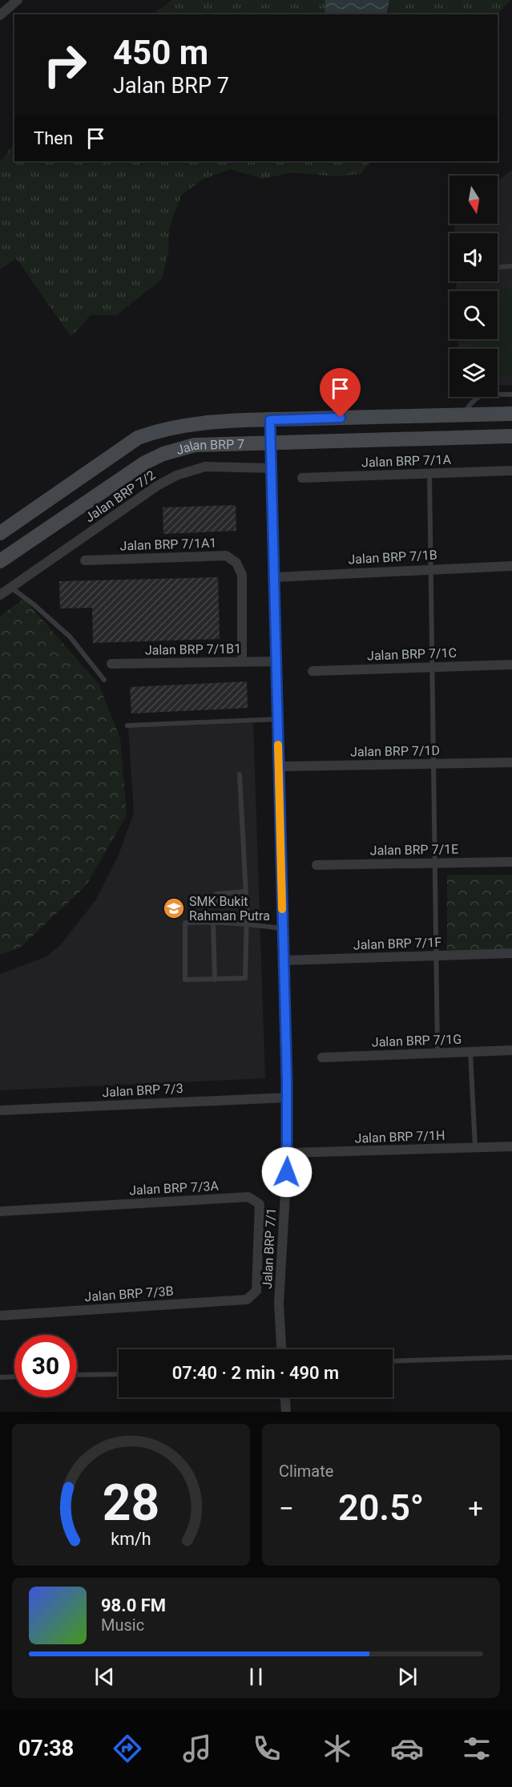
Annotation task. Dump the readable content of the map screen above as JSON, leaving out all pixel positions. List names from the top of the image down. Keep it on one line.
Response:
{"streets":{"main road":["Jalan BRP 7"],"street":["Jalan BRP 7/1A","Jalan BRP 7/2","Jalan BRP 7/1A1","Jalan BRP 7/1B","Jalan BRP 7/1B1","Jalan BRP 7/1C","Jalan BRP 7/1D","Jalan BRP 7/1E","Jalan BRP 7/1F","Jalan BRP 7/1G","Jalan BRP 7/3","Jalan BRP 7/1H","Jalan BRP 7/3A","Jalan BRP 7/1","Jalan BRP 7/3B"]},"crossings":[["Jalan BRP 7","Jalan BRP 7/1"],["Jalan BRP 7/2","Jalan BRP 7/1"],["Jalan BRP 7/1A1","Jalan BRP 7/1B1"],["Jalan BRP 7/1B","Jalan BRP 7/1"],["Jalan BRP 7/1B1","Jalan BRP 7/1"],["Jalan BRP 7/1D","Jalan BRP 7/1"],["Jalan BRP 7/1F","Jalan BRP 7/1"],["Jalan BRP 7/3","Jalan BRP 7/1"],["Jalan BRP 7/1H","Jalan BRP 7/1"],["Jalan BRP 7/3A","Jalan BRP 7/3B"]],"places":{"school or university":["SMK Bukit Rahman Putra"]},"north":"bottom","page":{"turn":["450 m","Jalan BRP 7"],"then":"Then","limit":"30","trip":"07:40 · 2 min · 490 m","tile":"Climate","heat":["−","20.5°","+"],"song":["98.0 FM","Music"],"tabs":"07:38","gauge":["28","km/h"]}}
